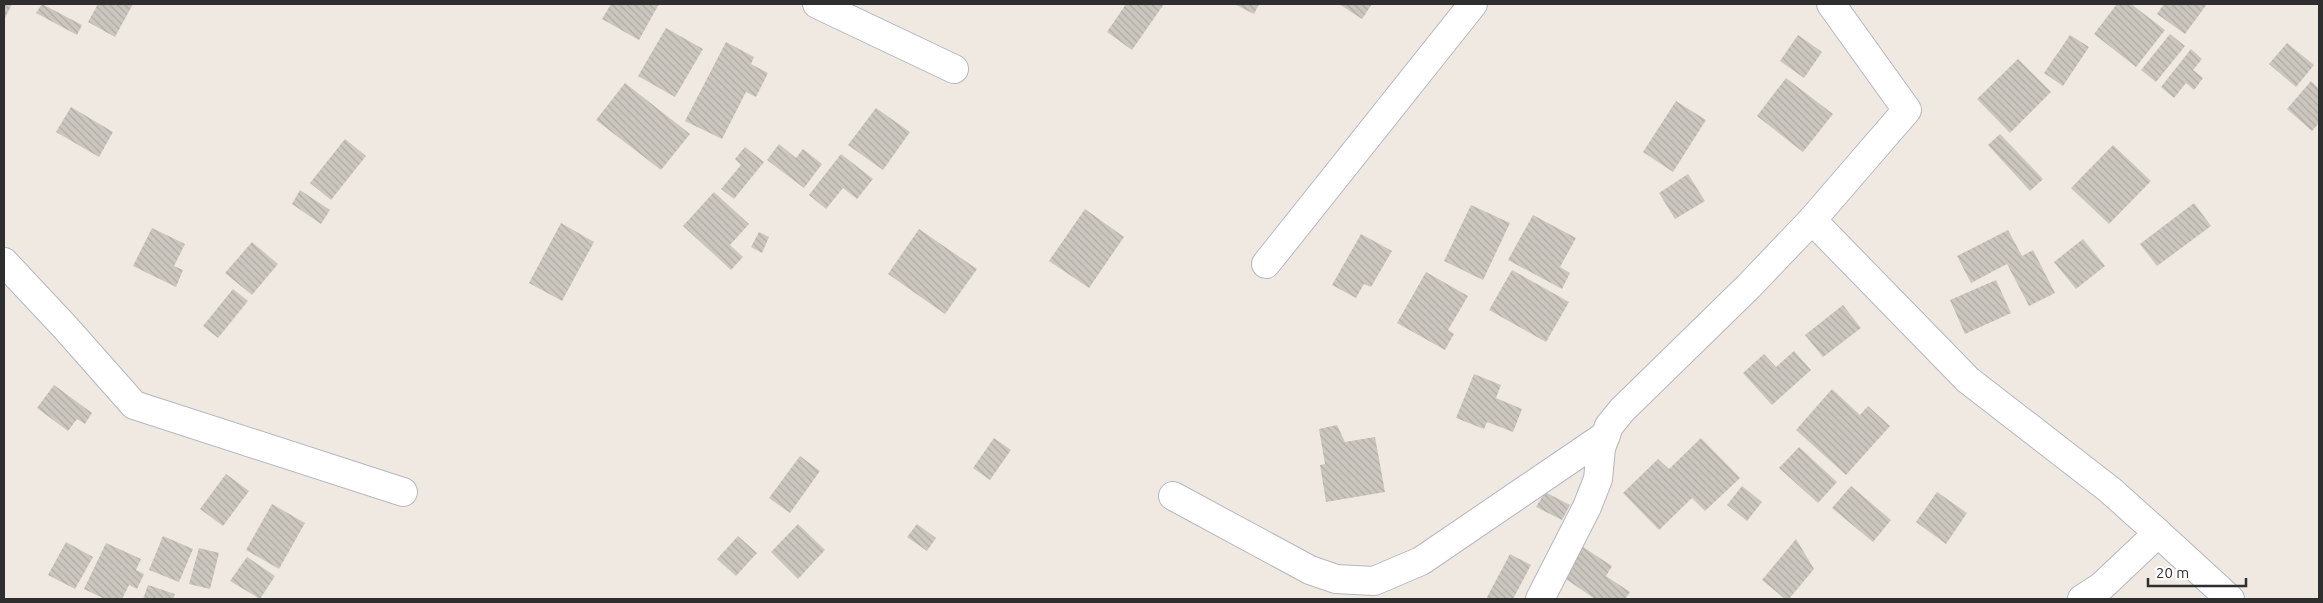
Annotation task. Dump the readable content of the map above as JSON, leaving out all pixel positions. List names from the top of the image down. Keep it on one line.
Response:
{"scale_bar":"20 m"}
